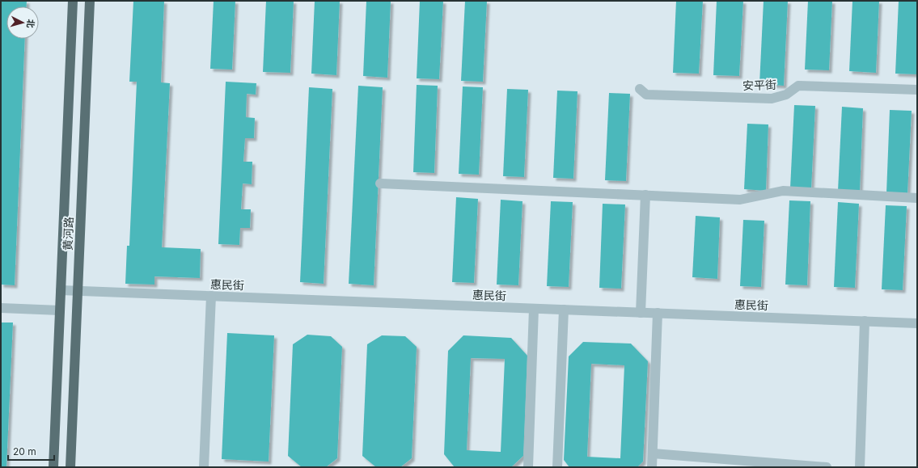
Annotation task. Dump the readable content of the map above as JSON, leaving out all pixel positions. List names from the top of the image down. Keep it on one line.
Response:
{"streets":{"main road":["黄河路"],"street":["安平街","惠民街"]},"crossings":[["黄河路","惠民街"]],"scale_bar":"20 m","north":"right"}
